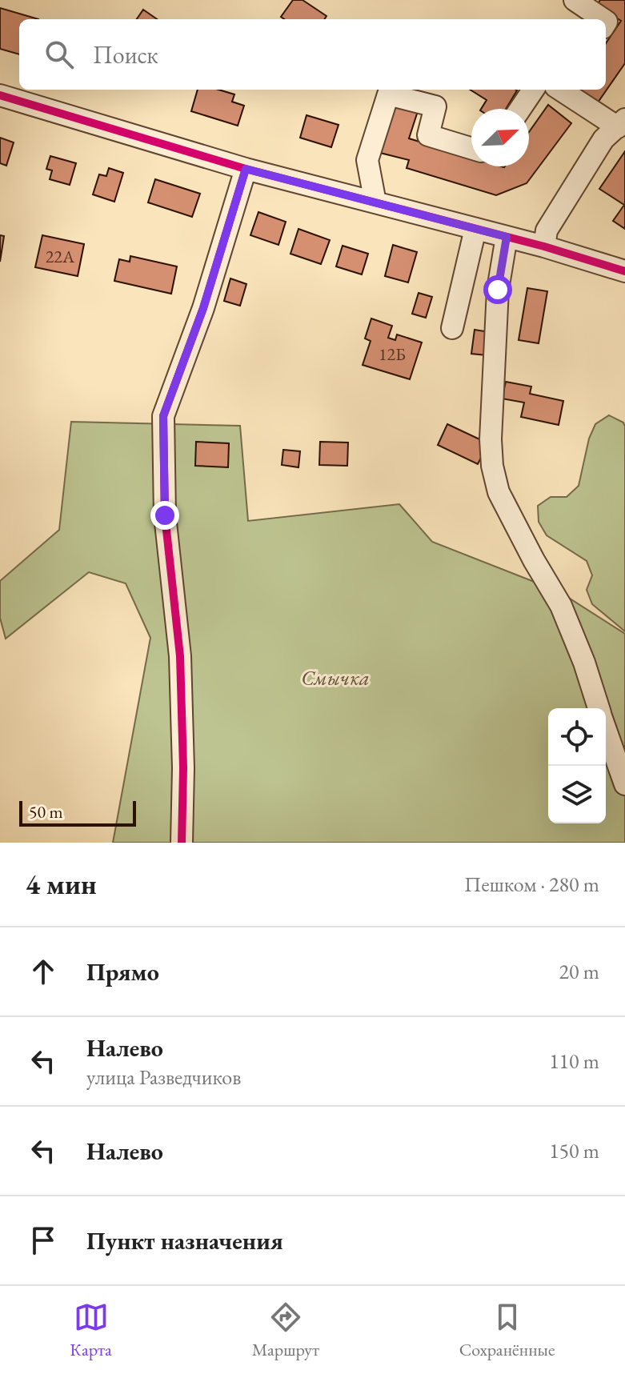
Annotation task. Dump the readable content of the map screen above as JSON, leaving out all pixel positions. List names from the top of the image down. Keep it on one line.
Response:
{"parks":["Смычка"],"house_numbers":["22А","12Б"],"scale_bar":"50 m","north":"top right","page":{"search":"Поиск","scale":"50 m","heading":["4 мин","Пешком · 280 m"],"list":[["Прямо","20 m"],["Налево","улица Разведчиков","110 m"],["Налево","150 m"],"Пункт назначения"],"nav":["Карта","Маршрут","Сохранённые"]}}
